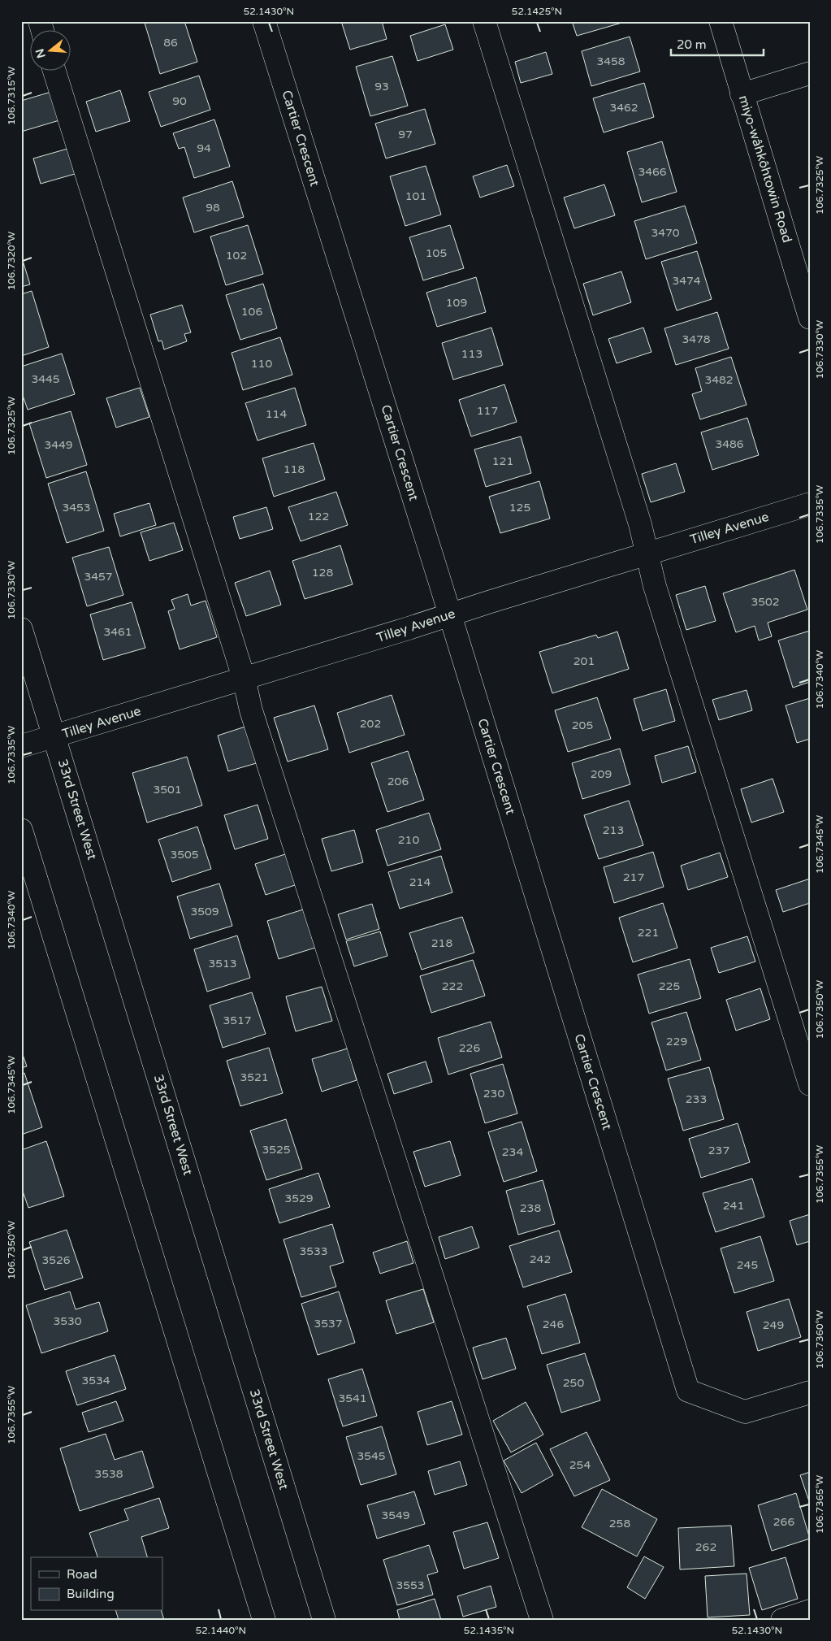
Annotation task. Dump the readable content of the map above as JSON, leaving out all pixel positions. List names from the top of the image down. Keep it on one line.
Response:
{"streets":{"street":["Cartier Crescent","miyo-wâhkôhtowin Road","Tilley Avenue","33rd Street West"]},"crossings":[["Cartier Crescent","Tilley Avenue"],["Tilley Avenue","33rd Street West"]],"house_numbers":["86","3458","93","90","3462","97","94","3466","101","98","3470","105","102","3474","109","106","3478","113","110","3445","3482","117","114","3486","3449","121","118","3453","125","122","128","3457","3502","3461","201","202","205","209","206","3501","213","210","3505","217","214","3509","221","218","3513","222","225","3517","229","226","3521","230","233","3525","237","234","3529","241","238","3533","242","3526","245","3530","3537","246","249","3534","250","3541","3545","254","3538","3549","266","258","262","3553"],"legend":["Road","Building"],"scale_bar":"20 m","north":"left","coordinates":["52.1430°N","52.1425°N","106.7315°W","106.7325°W","106.7320°W","106.7330°W","106.7335°W","106.7340°W","106.7345°W","106.7350°W","106.7355°W","106.7360°W","106.7365°W","52.1440°N","52.1435°N"]}
